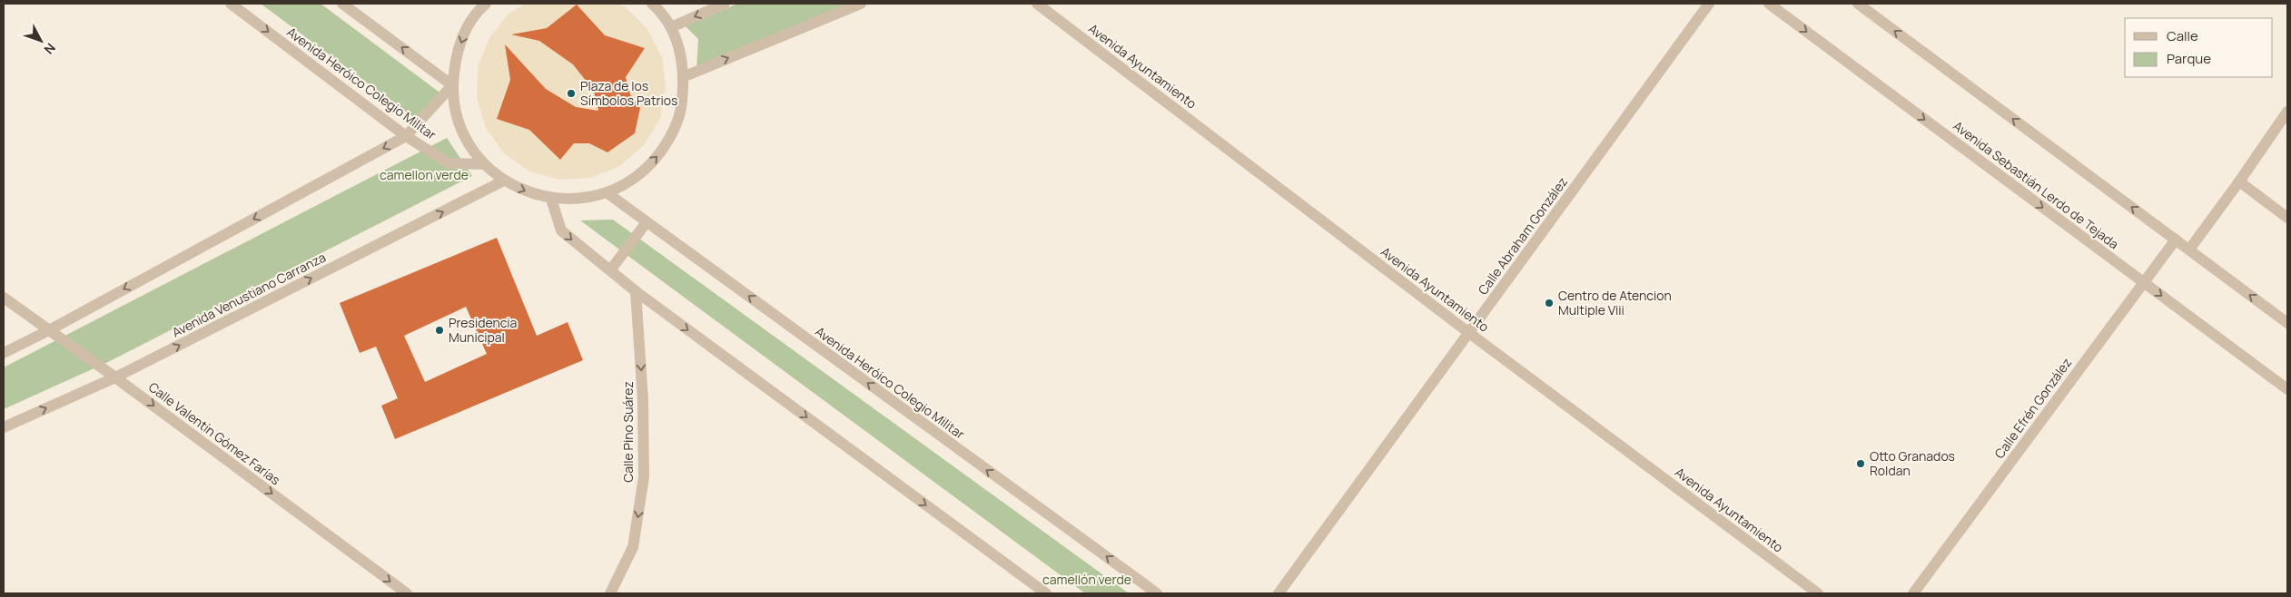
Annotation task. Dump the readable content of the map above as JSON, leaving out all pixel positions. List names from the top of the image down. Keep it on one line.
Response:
{"streets":{"street":["Avenida Ayuntamiento","Avenida Heróico Colegio Militar","Avenida Sebastián Lerdo de Tejada","Calle Abraham González","Avenida Venustiano Carranza","Calle Efrén González","Calle Pino Suárez","Calle Valentín Gómez Farías"]},"crossings":[["Avenida Ayuntamiento","Calle Abraham González"],["Avenida Sebastián Lerdo de Tejada","Calle Efrén González"],["Avenida Venustiano Carranza","Calle Valentín Gómez Farías"]],"one_way":["Calle Pino Suárez","Calle Valentín Gómez Farías"],"parks":["camellon verde","camellón verde"],"places":["Plaza de los Símbolos Patrios","Centro de Atencion Multiple Viii","Presidencia Municipal","Otto Granados Roldan"],"legend":["Calle","Parque"],"north":"bottom right"}
